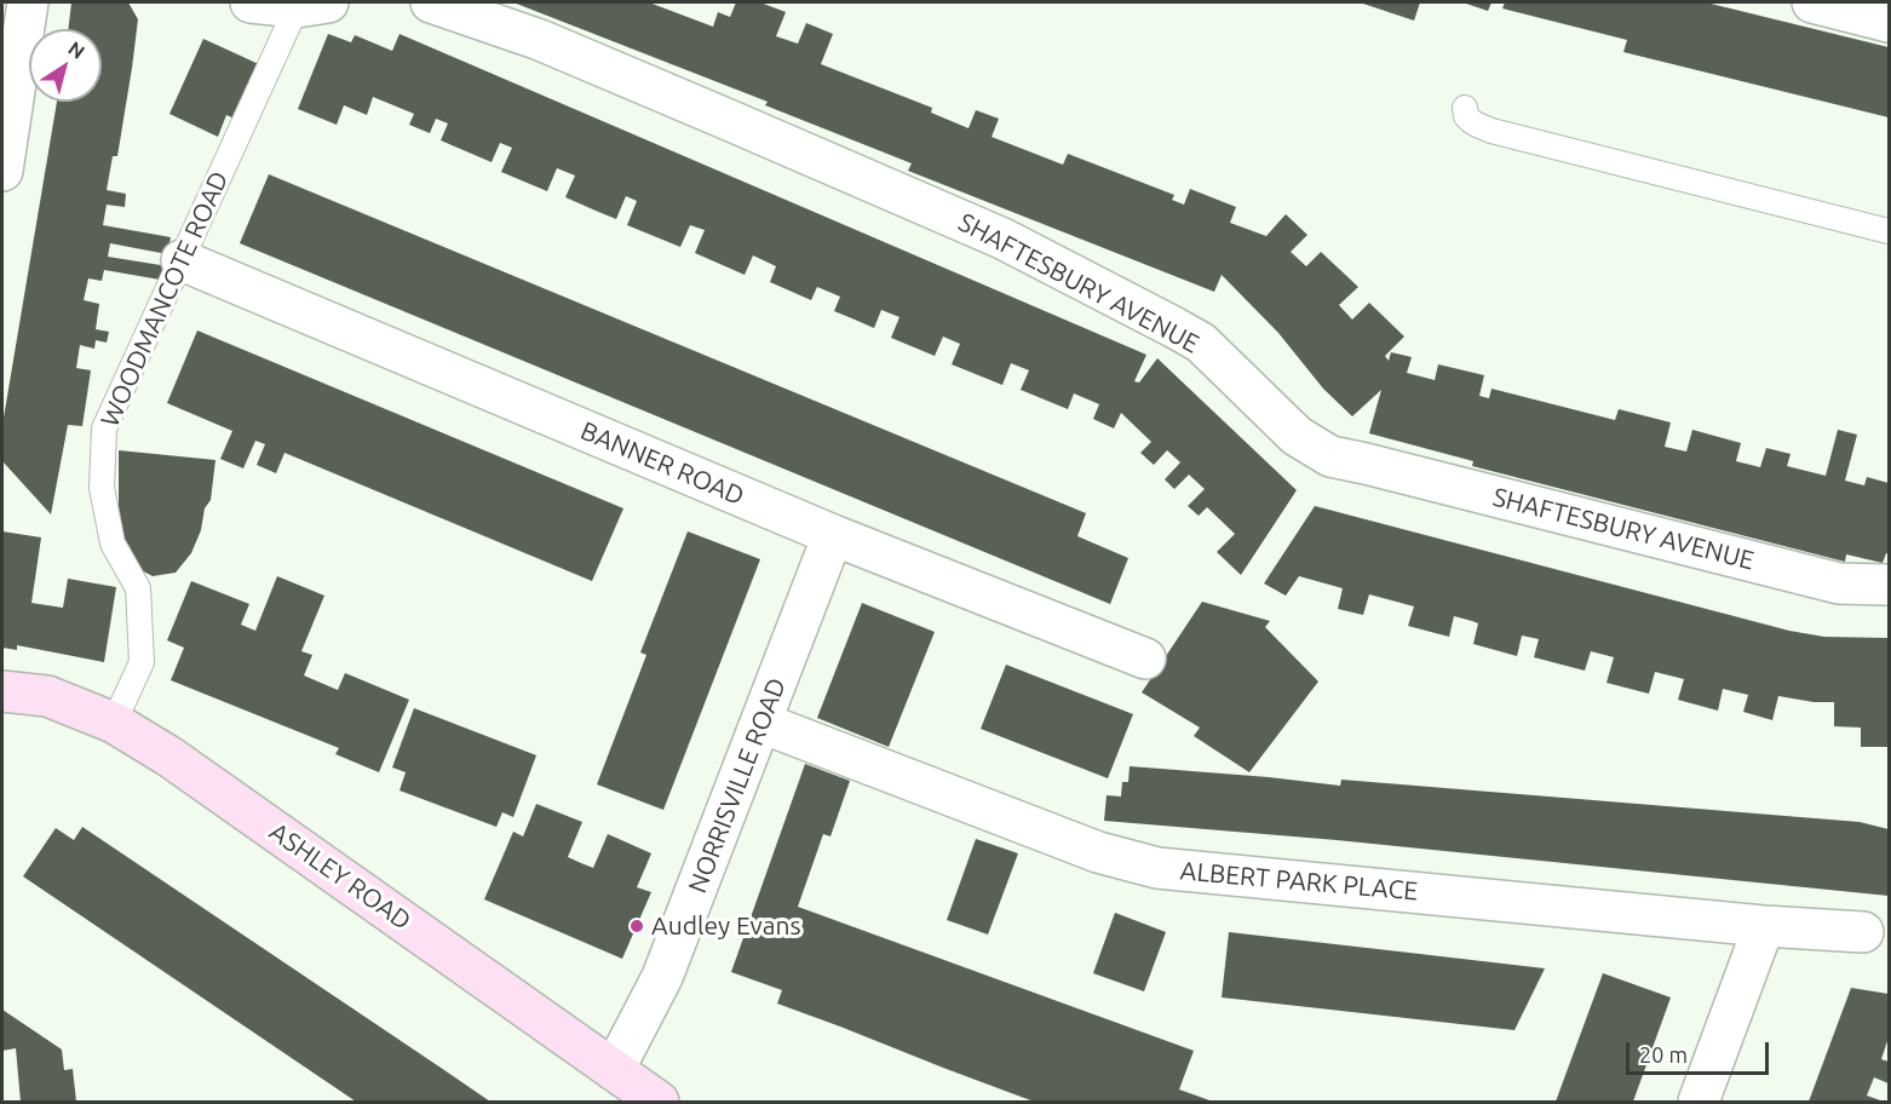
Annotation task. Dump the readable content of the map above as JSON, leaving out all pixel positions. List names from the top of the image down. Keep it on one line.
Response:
{"streets":{"main road":["ASHLEY ROAD"],"street":["SHAFTESBURY AVENUE","BANNER ROAD","NORRISVILLE ROAD","ALBERT PARK PLACE"],"lane":["WOODMANCOTE ROAD"]},"crossings":[["WOODMANCOTE ROAD","BANNER ROAD"],["WOODMANCOTE ROAD","ASHLEY ROAD"],["BANNER ROAD","NORRISVILLE ROAD"],["NORRISVILLE ROAD","ASHLEY ROAD"],["NORRISVILLE ROAD","ALBERT PARK PLACE"]],"places":["Audley Evans"],"scale_bar":"20 m","north":"top right"}
